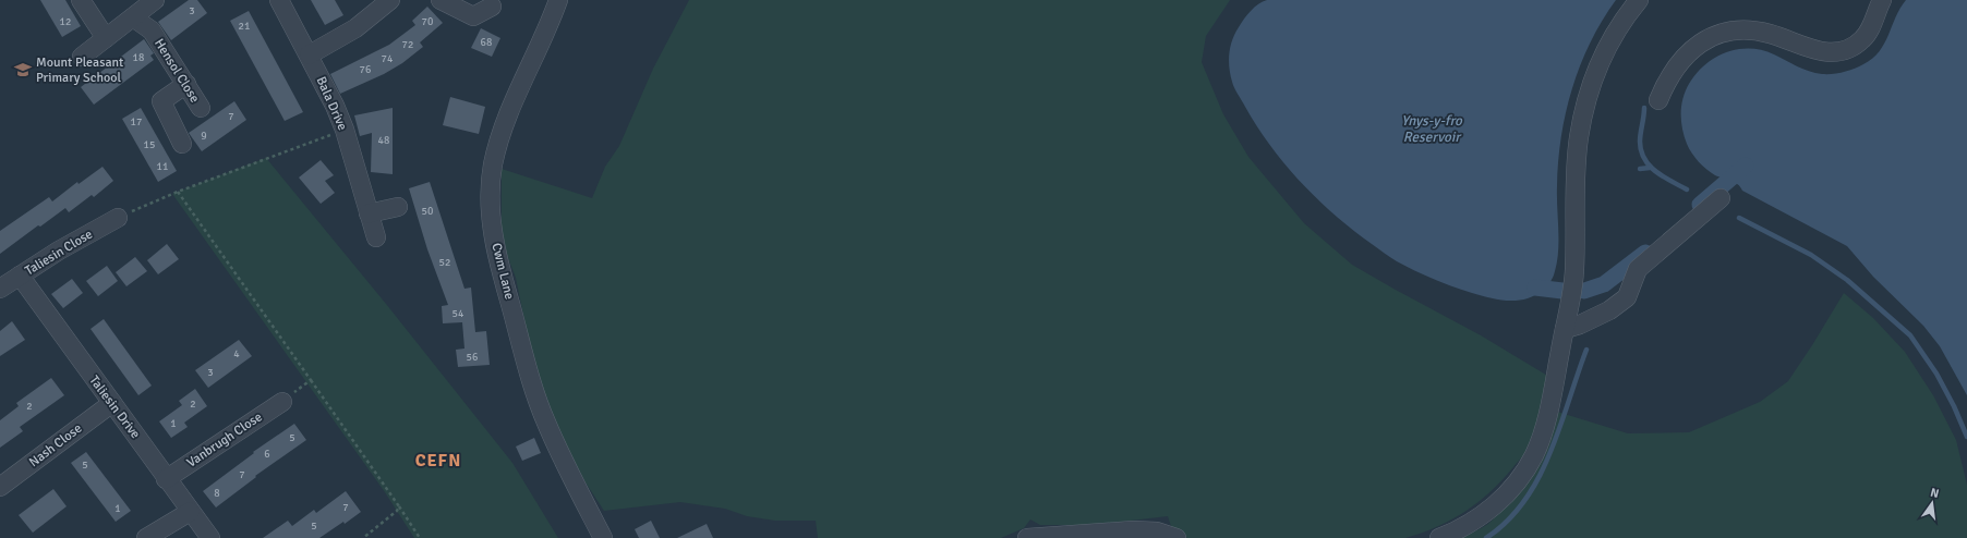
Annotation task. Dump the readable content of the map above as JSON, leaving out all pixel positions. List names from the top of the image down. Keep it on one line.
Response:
{"streets":{"street":["Hensol Close","Bala Drive","Taliesin Close","Cwm Lane","Taliesin Drive","Vanbrugh Close","Nash Close"]},"crossings":[["Taliesin Close","Taliesin Drive"],["Taliesin Drive","Vanbrugh Close"],["Taliesin Drive","Nash Close"]],"districts":["CEFN"],"water":["Ynys-y-fro Reservoir"],"places":{"school or university":["Mount Pleasant Primary School"]},"house_numbers":["3","12","70","21","68","72","18","74","76","7","17","9","48","15","11","50","52","54","4","56","3","2","2","1","5","6","5","7","8","7","1","5"],"north":"top"}
